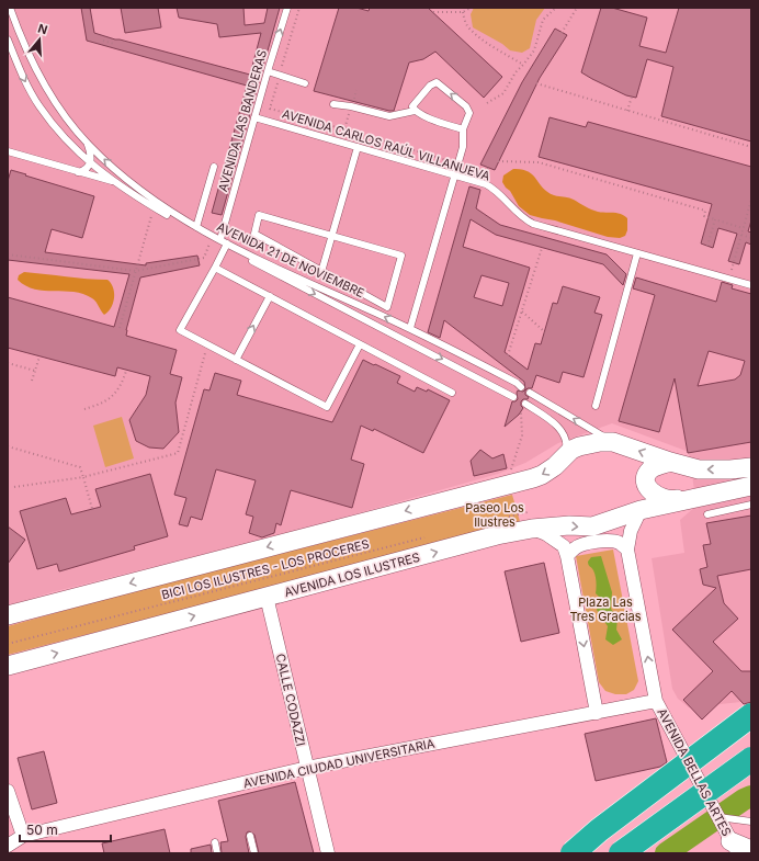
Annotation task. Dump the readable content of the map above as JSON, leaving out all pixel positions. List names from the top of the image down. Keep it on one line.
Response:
{"streets":{"main road":["AVENIDA LOS ILUSTRES"],"street":["CALLE CODAZZI","AVENIDA CIUDAD UNIVERSITARIA","AVENIDA BELLAS ARTES"],"lane":["AVENIDA LAS BANDERAS","AVENIDA CARLOS RAÚL VILLANUEVA","AVENIDA 21 DE NOVIEMBRE"],"path":["BICI LOS ILUSTRES - LOS PROCERES"]},"crossings":[["AVENIDA LAS BANDERAS","AVENIDA CARLOS RAÚL VILLANUEVA"],["AVENIDA LAS BANDERAS","AVENIDA 21 DE NOVIEMBRE"],["AVENIDA LOS ILUSTRES","CALLE CODAZZI"],["AVENIDA LOS ILUSTRES","AVENIDA BELLAS ARTES"],["CALLE CODAZZI","AVENIDA CIUDAD UNIVERSITARIA"],["AVENIDA CIUDAD UNIVERSITARIA","AVENIDA BELLAS ARTES"]],"parks":["Paseo Los Ilustres","Plaza Las Tres Gracias"],"scale_bar":"50 m","north":"top"}
